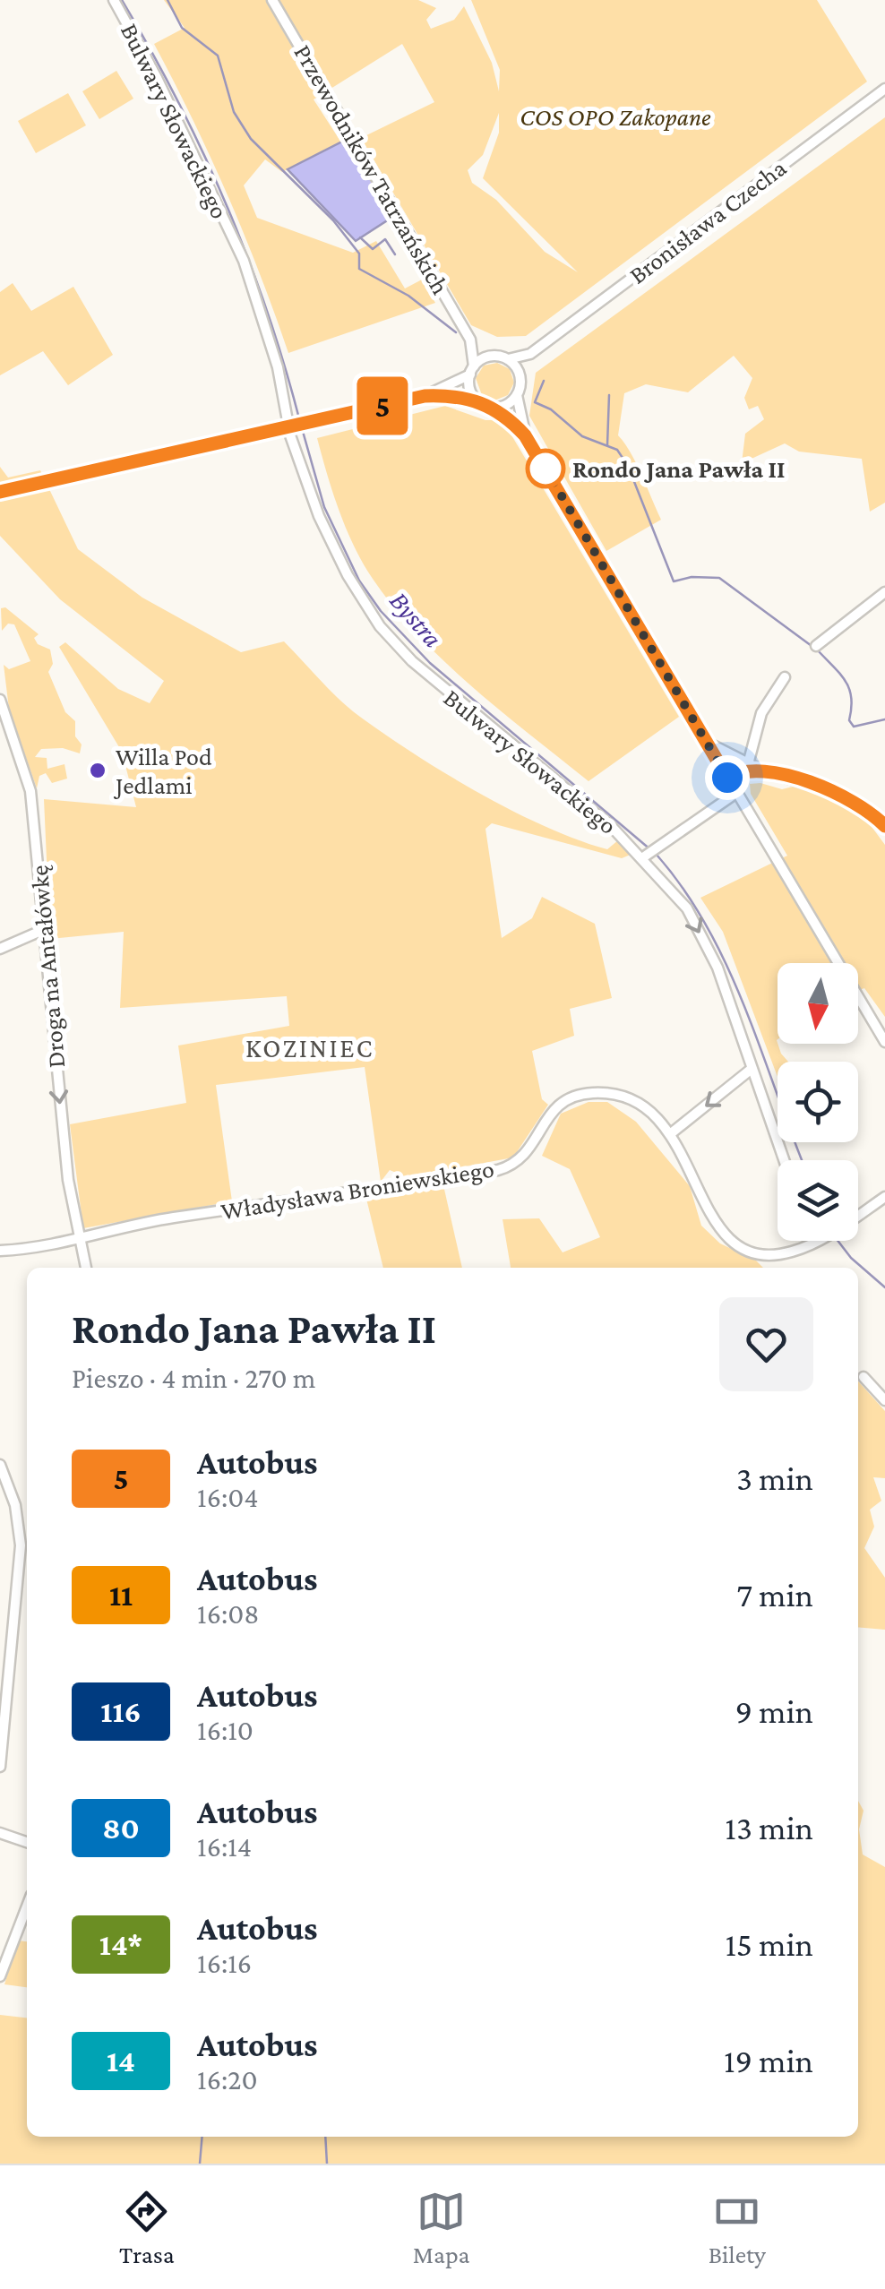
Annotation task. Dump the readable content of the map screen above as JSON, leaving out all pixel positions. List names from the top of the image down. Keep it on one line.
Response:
{"streets":{"street":["Bulwary Słowackiego","Przewodników Tatrzańskich","Bronisława Czecha","Droga na Antałówkę","Władysława Broniewskiego"]},"crossings":[["Droga na Antałówkę","Władysława Broniewskiego"]],"one_way":["Droga na Antałówkę"],"districts":["KOZINIEC"],"water":["Bystra"],"parks":["COS OPO Zakopane"],"places":["Rondo Jana Pawła II","Willa Pod Jedlami"],"lines":["bus line 5"],"north":"bottom","page":{"on_map":"5","heading":["Rondo Jana Pawła II","Pieszo · 4 min · 270 m"],"list":[{"mark":"5","name":"Autobus","note":"16:04","value":"3 min"},{"mark":"11","name":"Autobus","note":"16:08","value":"7 min"},{"mark":"116","name":"Autobus","note":"16:10","value":"9 min"},{"mark":"80","name":"Autobus","note":"16:14","value":"13 min"},{"mark":"14*","name":"Autobus","note":"16:16","value":"15 min"},{"mark":"14","name":"Autobus","note":"16:20","value":"19 min"}],"tabs":["Trasa","Mapa","Bilety"]}}
